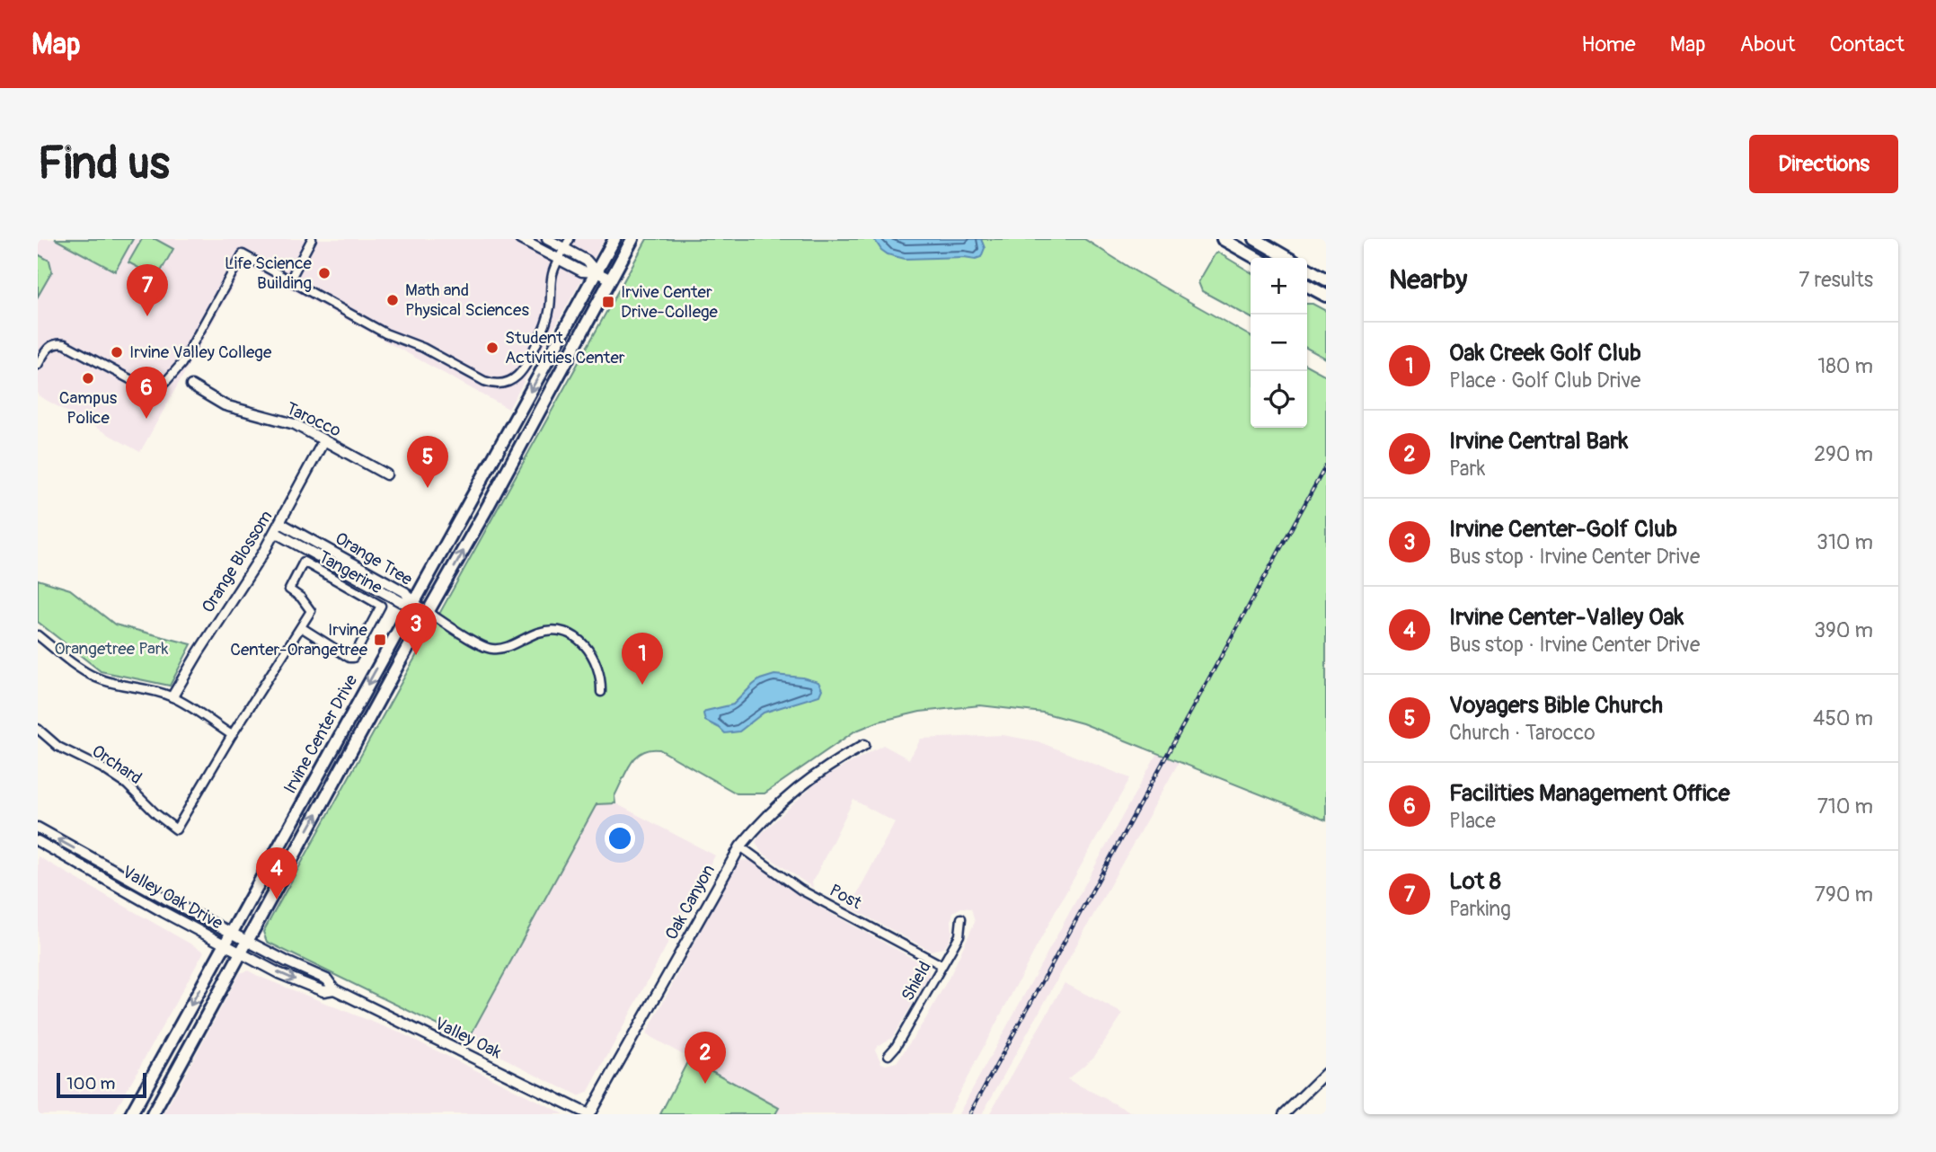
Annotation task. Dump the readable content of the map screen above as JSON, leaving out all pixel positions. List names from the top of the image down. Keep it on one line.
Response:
{"streets":{"main road":["Irvine Center Drive"],"street":["Tarocco","Orange Tree","Orange Blossom","Tangerine","Orchard","Post","Valley Oak Drive","Oak Canyon","Shield","Valley Oak"]},"crossings":[["Tarocco","Orange Blossom"],["Orange Tree","Orange Blossom"],["Orange Tree","Irvine Center Drive"],["Tangerine","Orchard"],["Irvine Center Drive","Valley Oak Drive"],["Irvine Center Drive","Valley Oak"],["Post","Oak Canyon"],["Post","Shield"],["Valley Oak Drive","Valley Oak"],["Oak Canyon","Valley Oak"]],"parks":["Orangetree Park"],"places":{"other":["Life Science Building","Math and Physical Sciences","Student Activities Center","Irvine Valley College","Campus Police"],"transit":["Irvive Center Drive-College","Irvine Center-Orangetree"]},"scale_bar":"100 m","page":{"header":"Map","nav":["Home","Map","About","Contact"],"buttons":"Directions","title":"Find us","heading":["Nearby","7 results"],"map_buttons":["+","−"],"pins":["7","6","5","3","1","4","2"],"list":[{"mark":"1","name":"Oak Creek Golf Club","note":"Place · Golf Club Drive","value":"180 m"},{"mark":"2","name":"Irvine Central Bark","note":"Park","value":"290 m"},{"mark":"3","name":"Irvine Center-Golf Club","note":"Bus stop · Irvine Center Drive","value":"310 m"},{"mark":"4","name":"Irvine Center-Valley Oak","note":"Bus stop · Irvine Center Drive","value":"390 m"},{"mark":"5","name":"Voyagers Bible Church","note":"Church · Tarocco","value":"450 m"},{"mark":"6","name":"Facilities Management Office","note":"Place","value":"710 m"},{"mark":"7","name":"Lot 8","note":"Parking","value":"790 m"}],"scale":"100 m"}}
